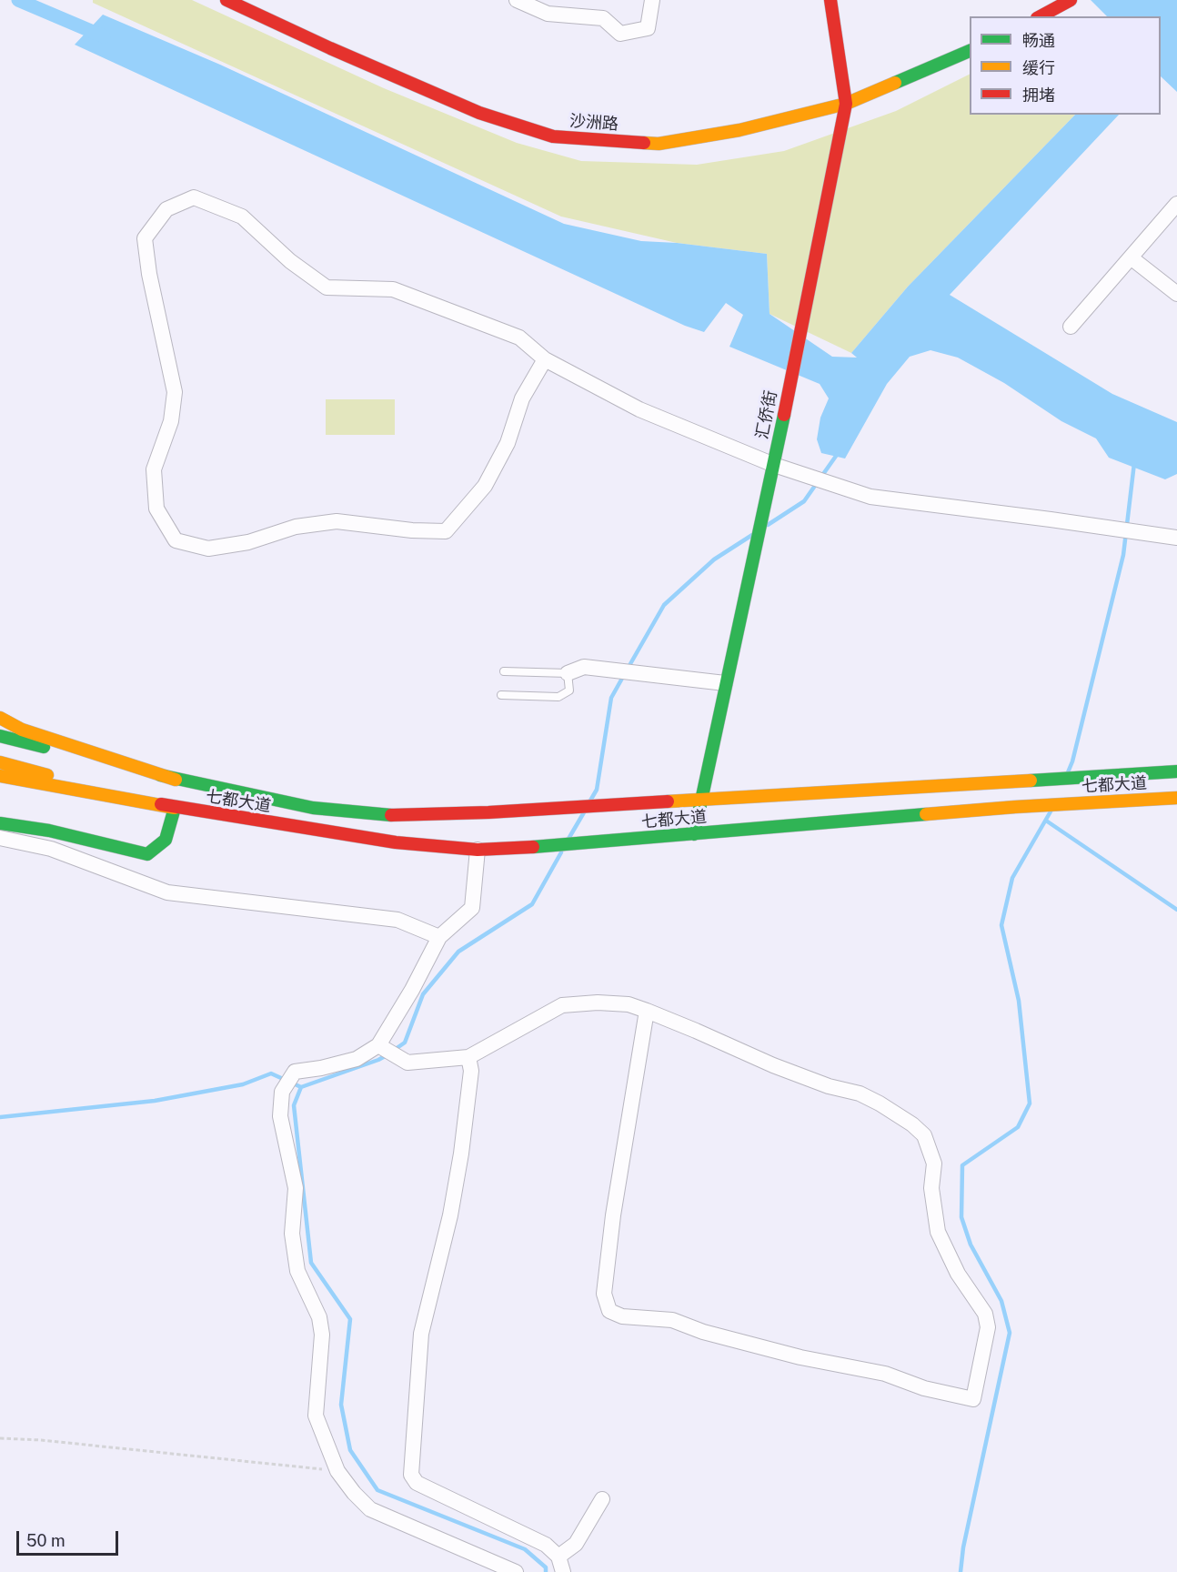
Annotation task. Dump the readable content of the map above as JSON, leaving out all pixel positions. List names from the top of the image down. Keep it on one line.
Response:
{"streets":{"main road":["沙洲路","汇侨街","七都大道"]},"crossings":[["沙洲路","汇侨街"],["汇侨街","七都大道"]],"legend":["畅通","缓行","拥堵"],"scale_bar":"50 m"}
